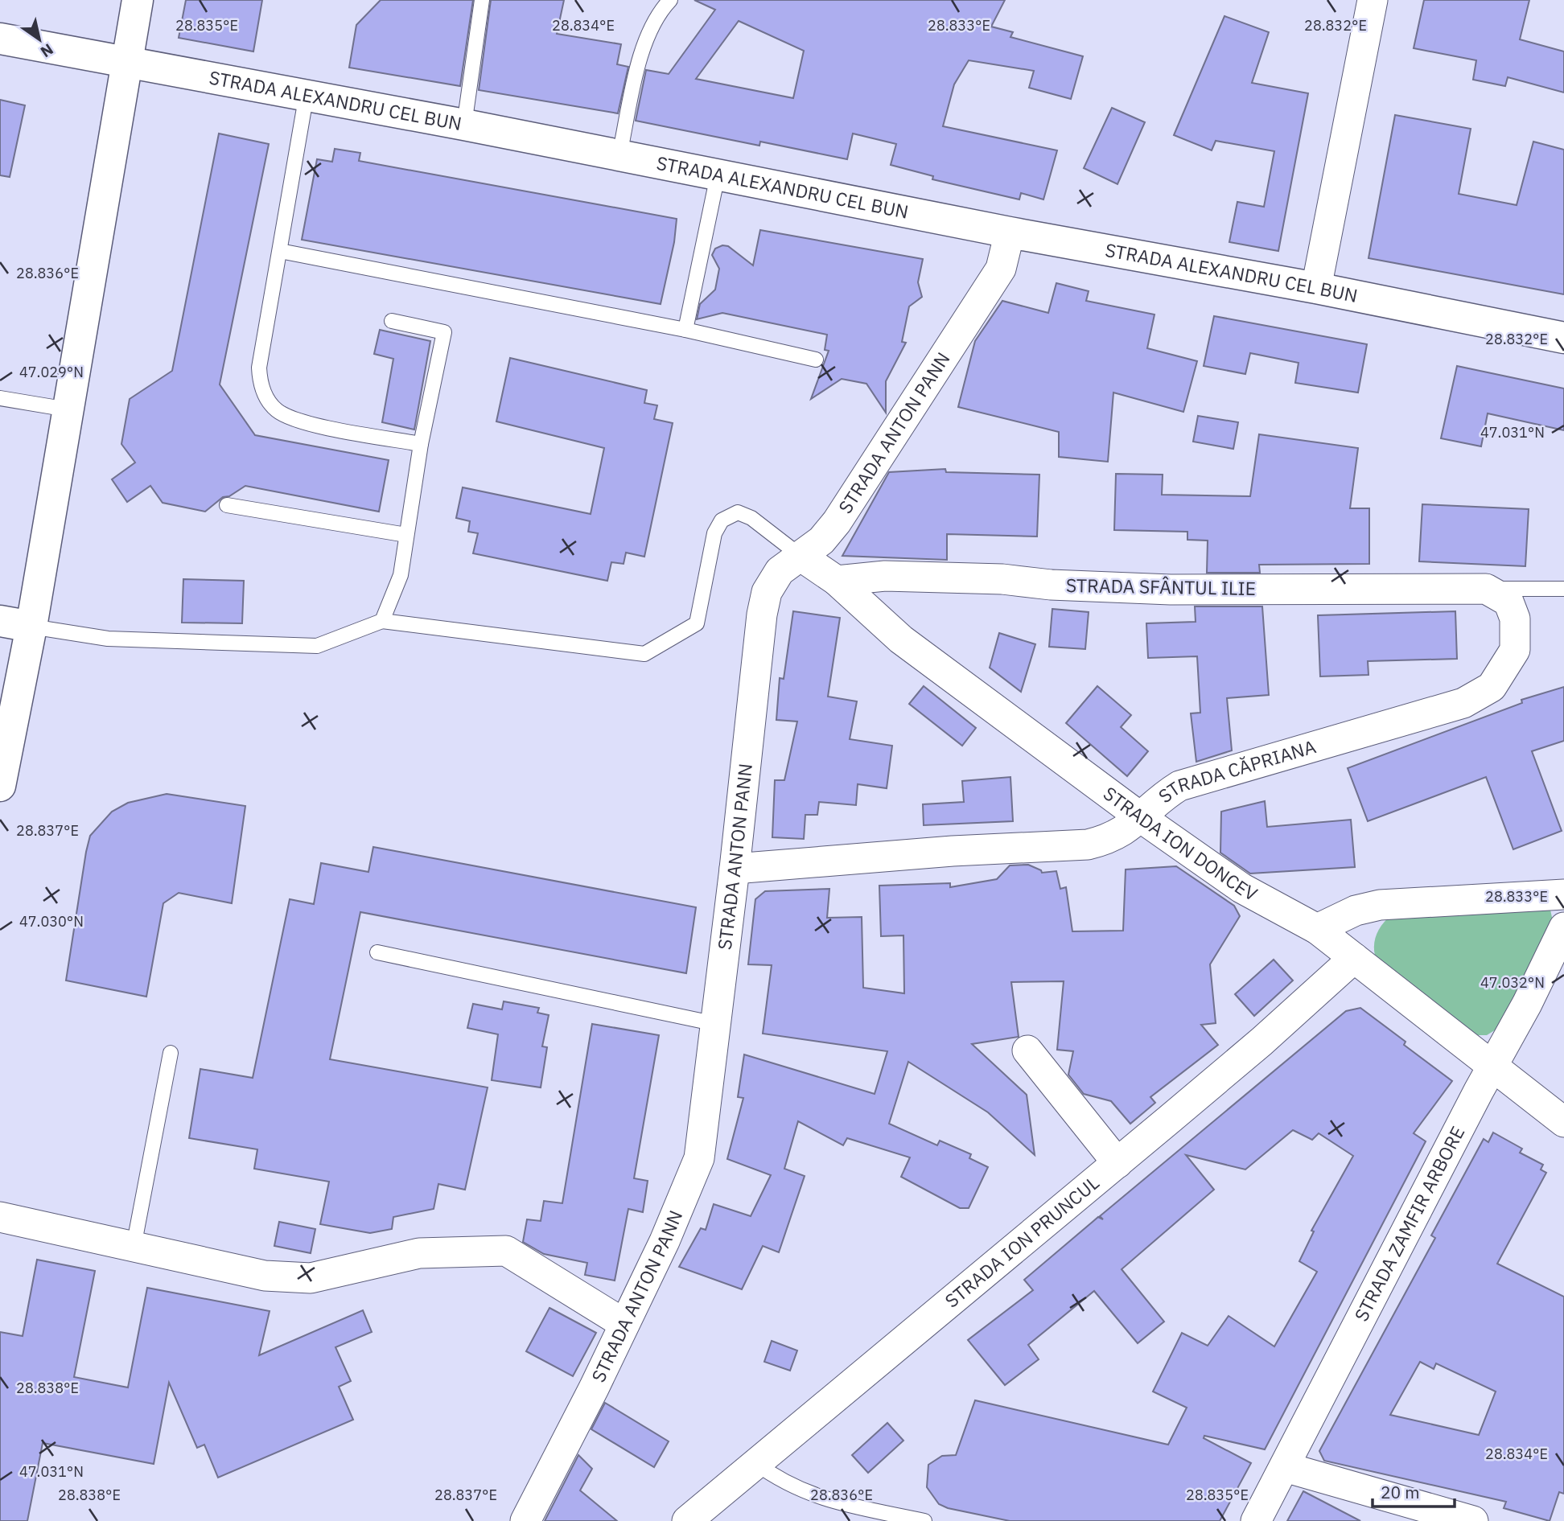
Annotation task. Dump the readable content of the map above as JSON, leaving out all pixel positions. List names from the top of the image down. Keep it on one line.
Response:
{"streets":{"main road":["STRADA ALEXANDRU CEL BUN"],"street":["STRADA ANTON PANN","STRADA SFÂNTUL ILIE","STRADA CĂPRIANA","STRADA ION DONCEV","STRADA ZAMFIR ARBORE","STRADA ION PRUNCUL"]},"crossings":[["STRADA ALEXANDRU CEL BUN","STRADA ANTON PANN"],["STRADA ANTON PANN","STRADA CĂPRIANA"],["STRADA ANTON PANN","STRADA ION DONCEV"],["STRADA SFÂNTUL ILIE","STRADA CĂPRIANA"],["STRADA SFÂNTUL ILIE","STRADA ION DONCEV"],["STRADA CĂPRIANA","STRADA ION DONCEV"],["STRADA ION DONCEV","STRADA ZAMFIR ARBORE"],["STRADA ION DONCEV","STRADA ION PRUNCUL"]],"scale_bar":"20 m","north":"bottom right","coordinates":["28.832°E","28.835°E","28.834°E","28.833°E","28.836°E","47.029°N","47.031°N","28.837°E","47.030°N","47.032°N","28.838°E"]}
